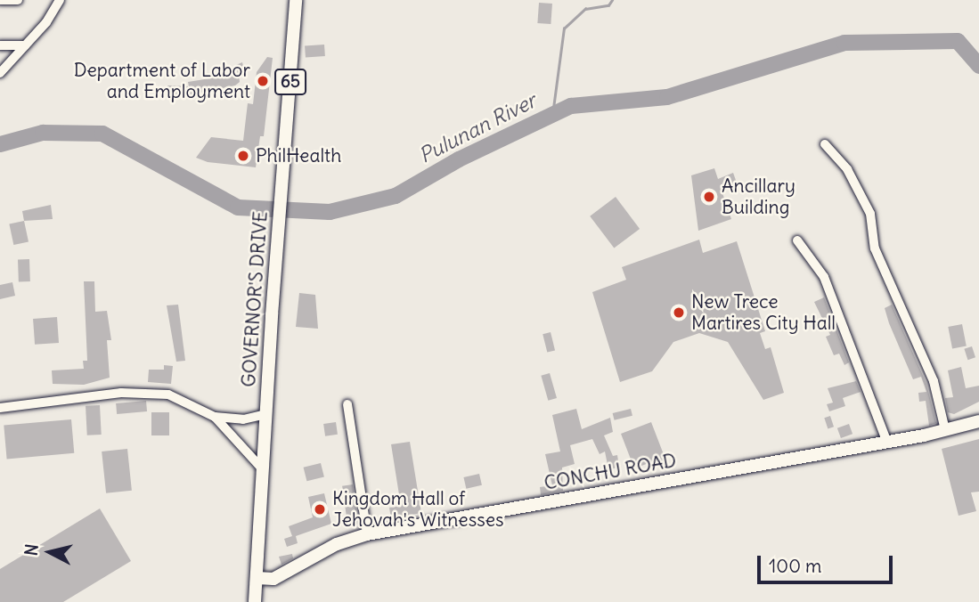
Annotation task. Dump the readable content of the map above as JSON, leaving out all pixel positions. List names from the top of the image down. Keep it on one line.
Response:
{"streets":{"main road":["65","GOVERNOR'S DRIVE","CONCHU ROAD"]},"crossings":[["GOVERNOR'S DRIVE","CONCHU ROAD"]],"water":["Pulunan River"],"places":["Department of Labor and Employment","PhilHealth","Ancillary Building","New Trece Martires City Hall","Kingdom Hall of Jehovah's Witnesses"],"scale_bar":"100 m","north":"left"}
